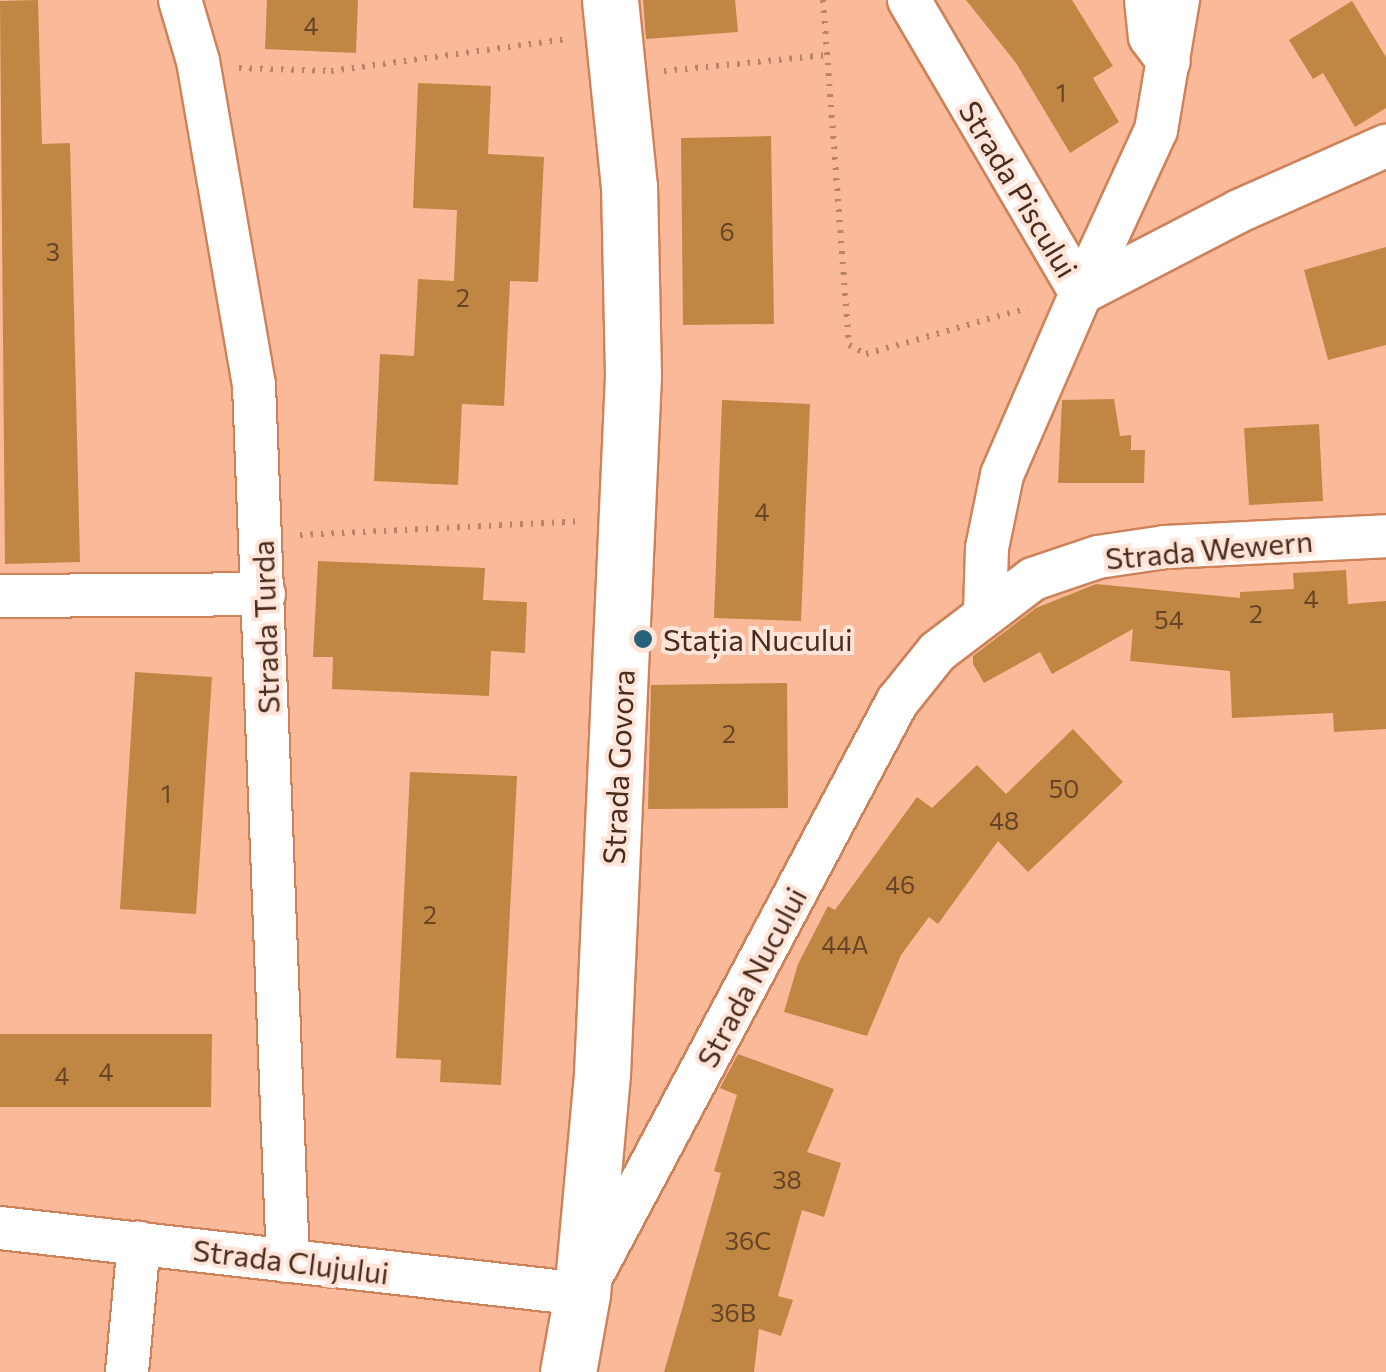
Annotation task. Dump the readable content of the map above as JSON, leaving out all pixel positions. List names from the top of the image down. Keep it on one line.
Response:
{"streets":{"main road":["Strada Govora","Strada Nucului"],"street":["Strada Piscului","Strada Wewern","Strada Turda","Strada Clujului"]},"crossings":[["Strada Piscului","Strada Wewern"],["Strada Piscului","Strada Nucului"],["Strada Wewern","Strada Nucului"],["Strada Turda","Strada Clujului"],["Strada Govora","Strada Nucului"],["Strada Govora","Strada Clujului"],["Strada Nucului","Strada Clujului"]],"places":["Stația Nucului"],"house_numbers":["4","1","6","3","2","4","4","2","54","2","50","1","48","46","2","44A","4","4","38","36C","36B"]}
